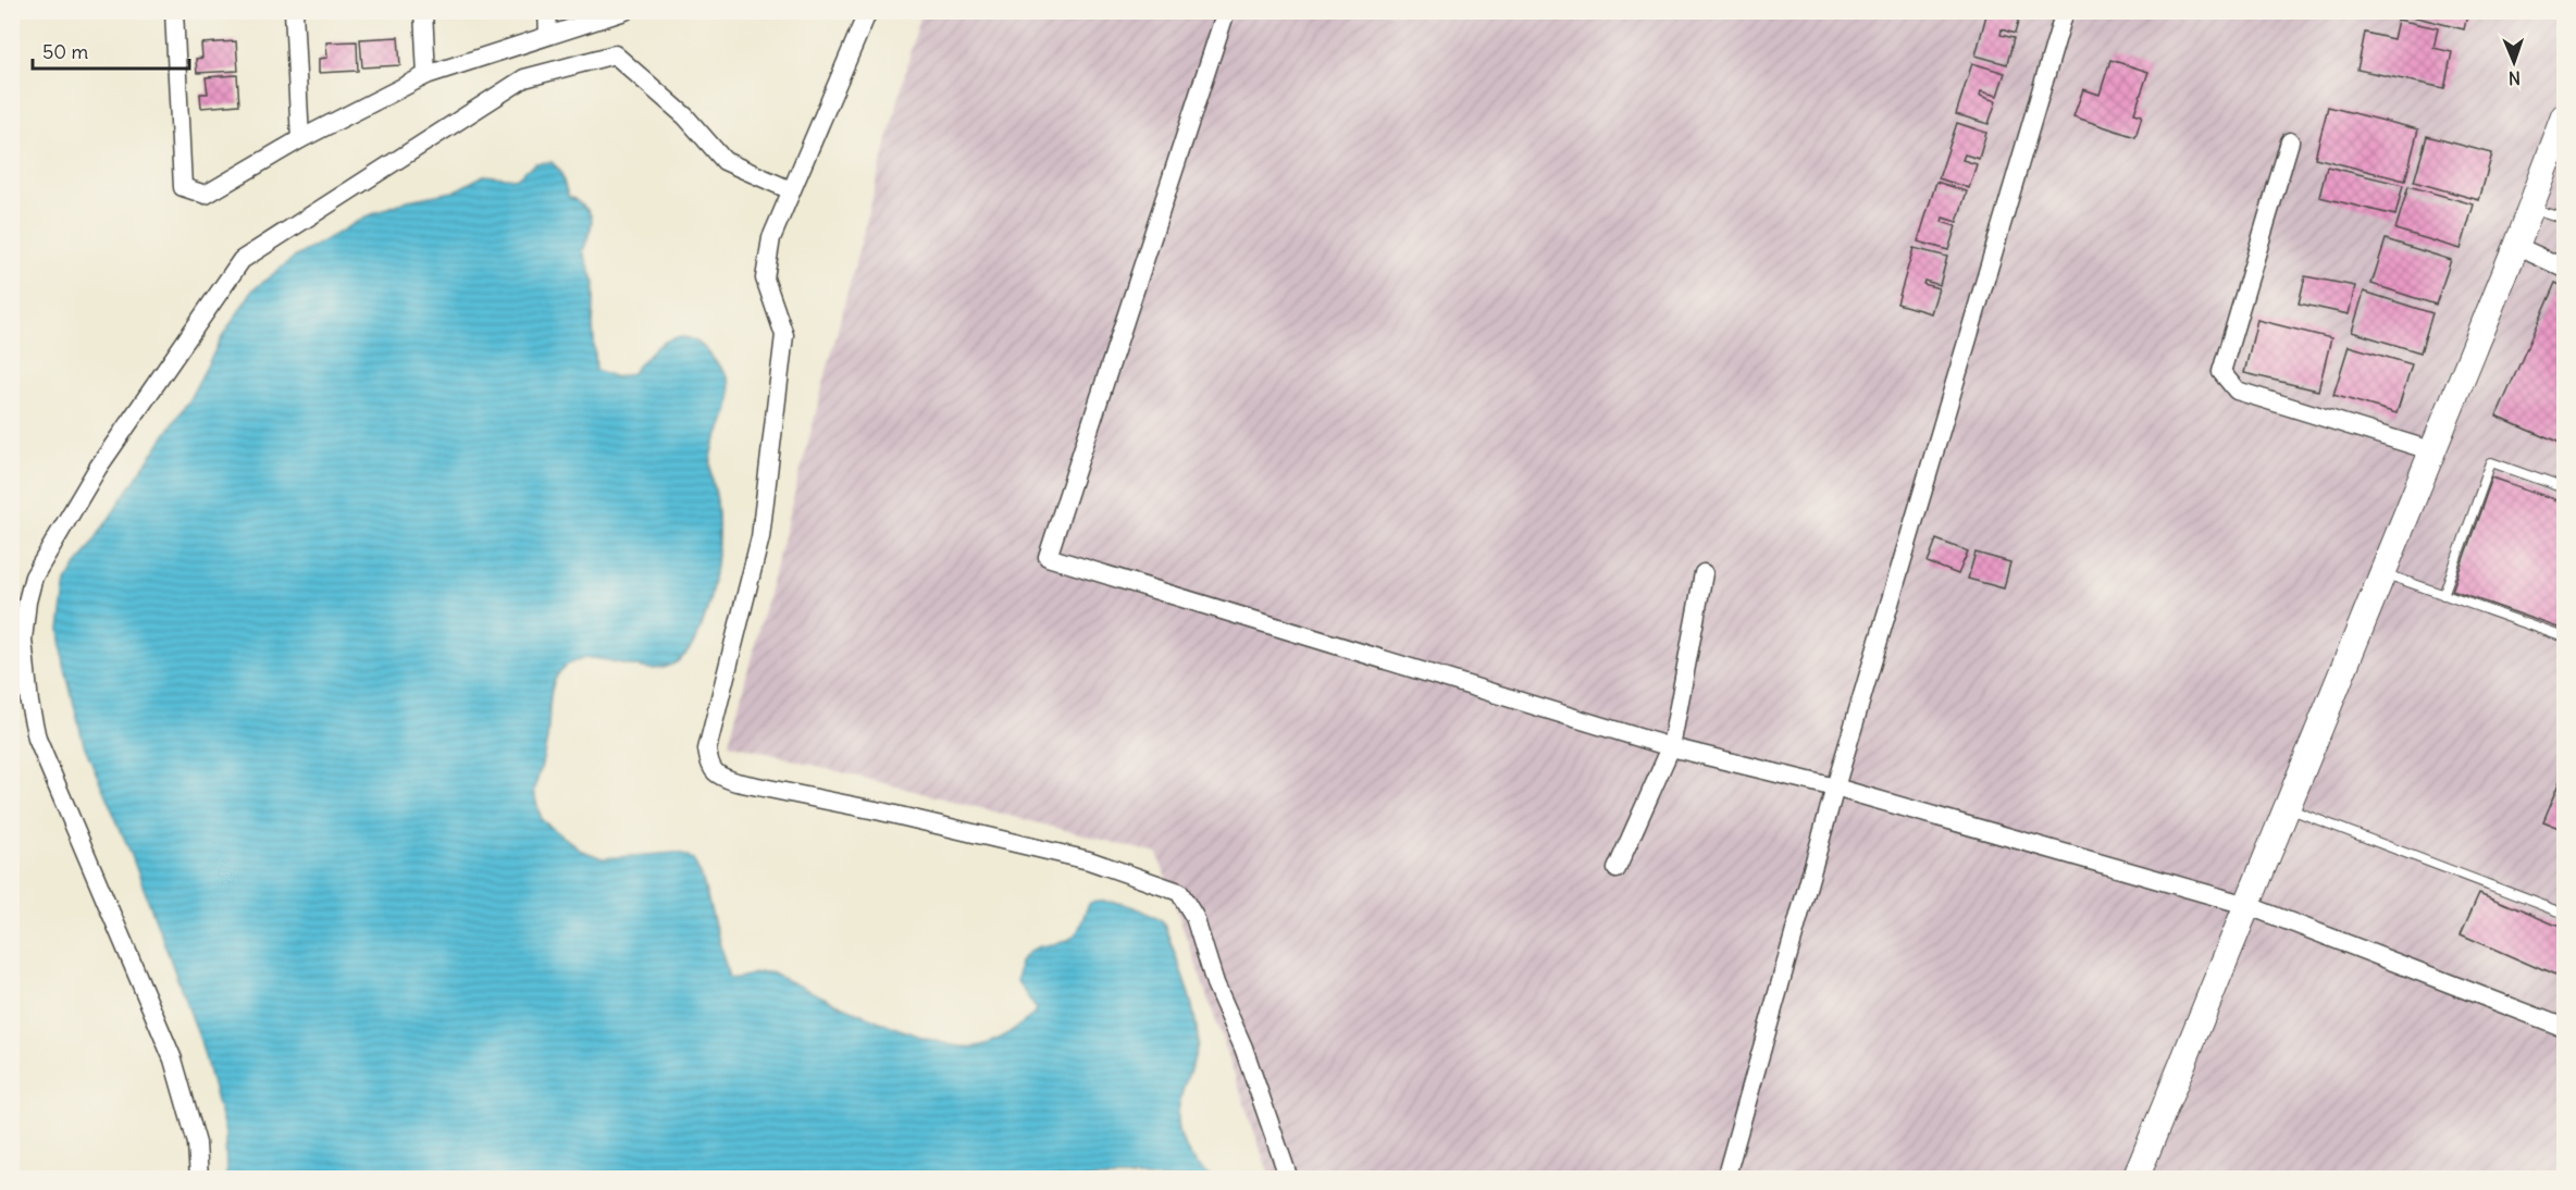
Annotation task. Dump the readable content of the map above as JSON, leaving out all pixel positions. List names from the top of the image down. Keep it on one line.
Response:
{"scale_bar":"50 m","north":"bottom"}
